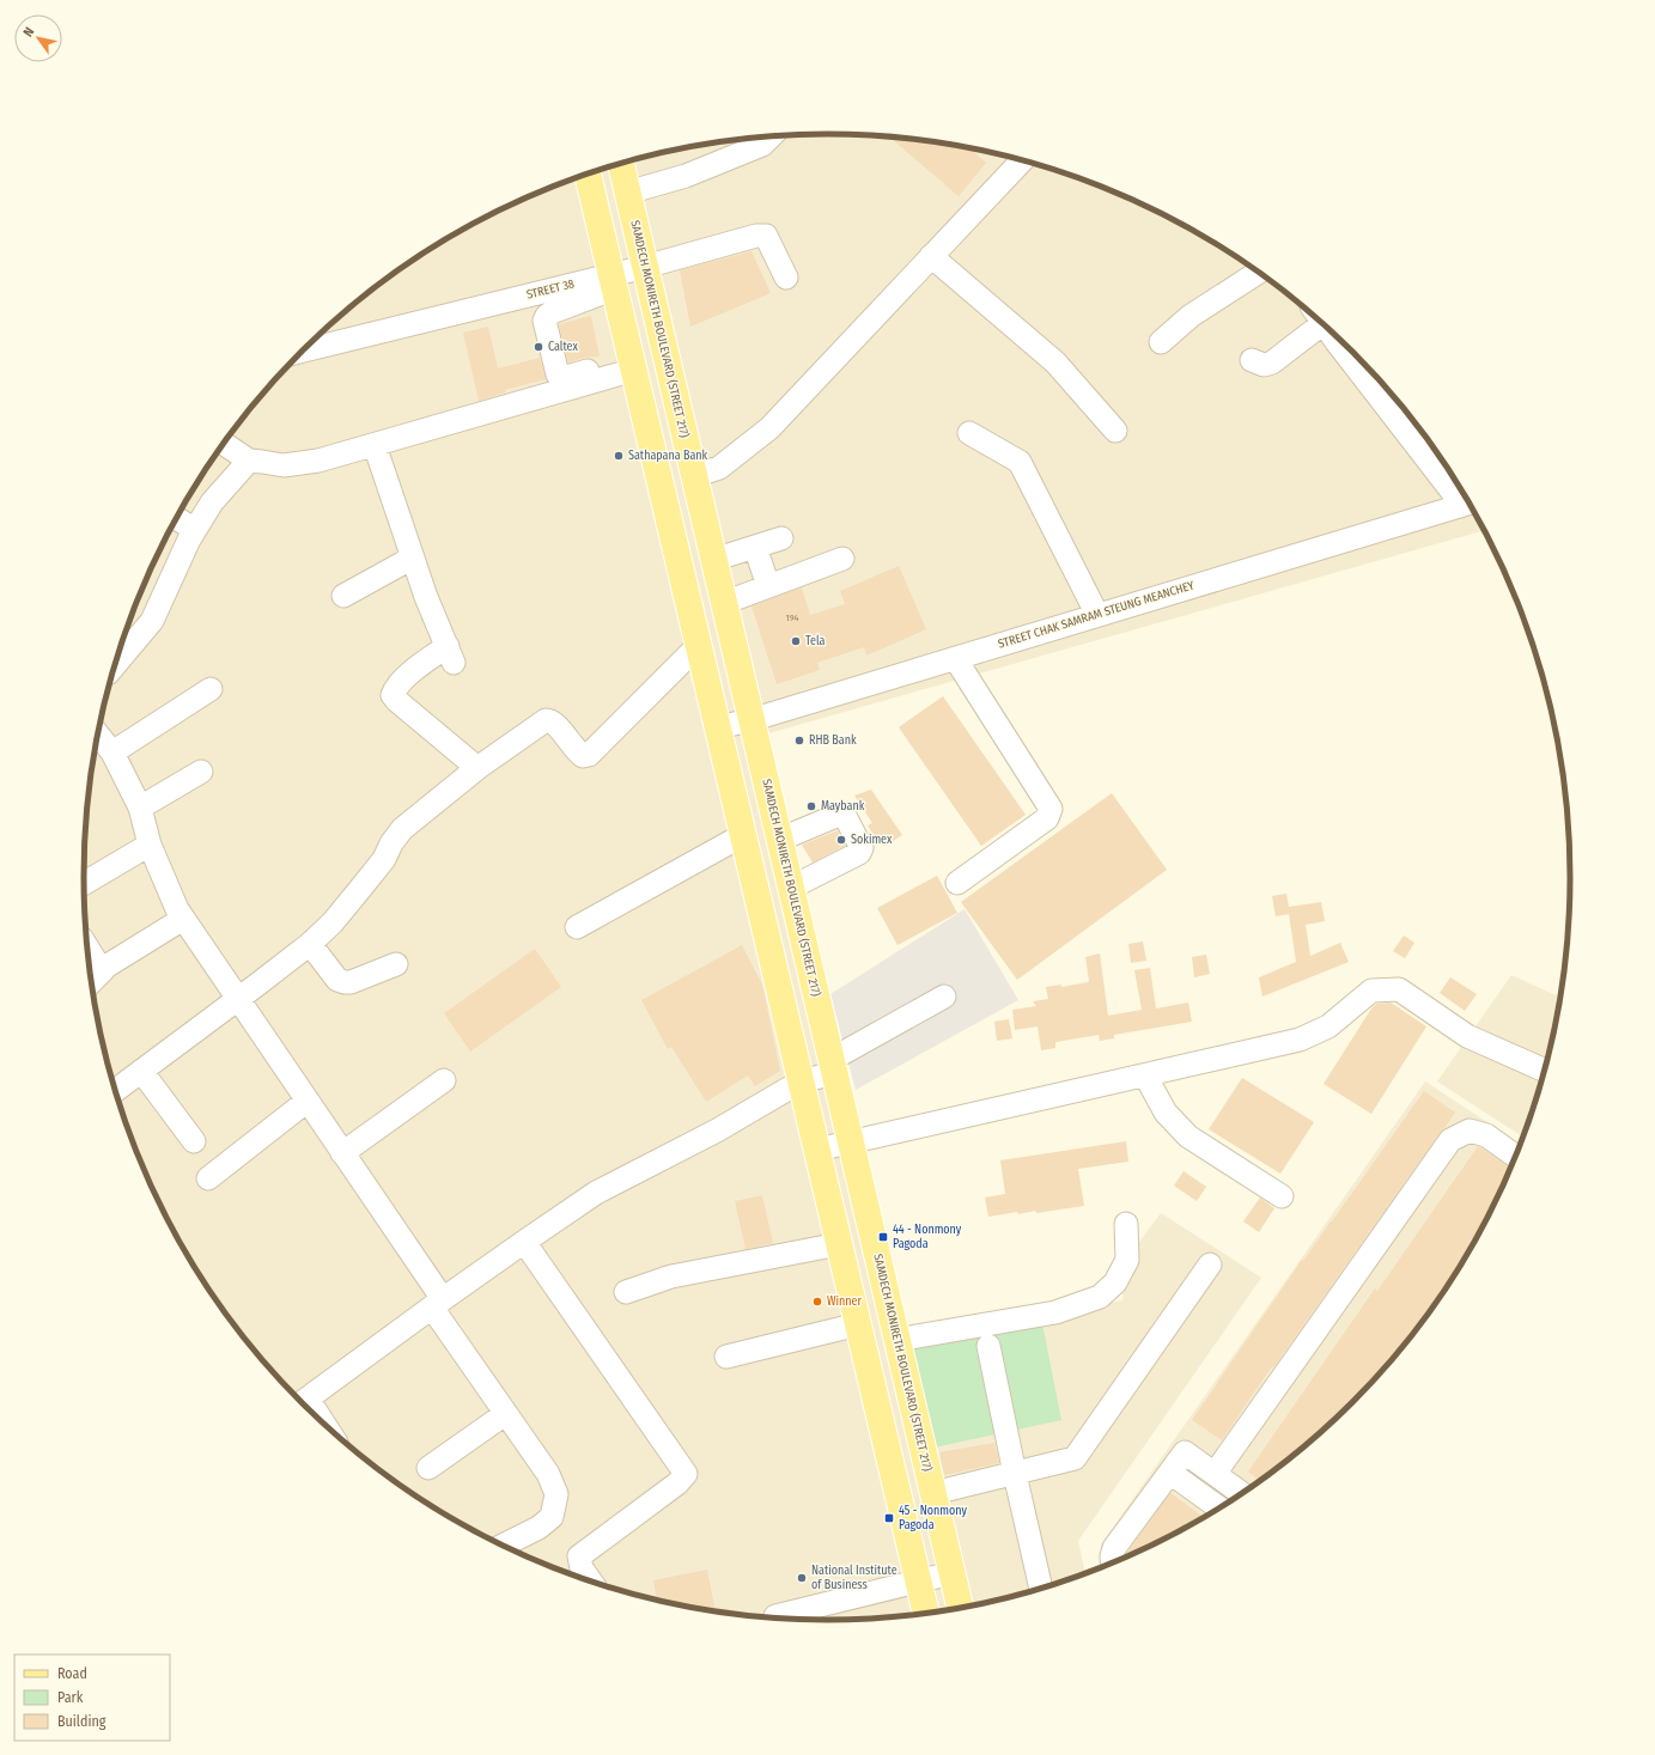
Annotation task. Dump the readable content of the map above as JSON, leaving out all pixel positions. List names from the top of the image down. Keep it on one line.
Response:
{"streets":{"main road":["SAMDECH MONIRETH BOULEVARD (STREET 217)"],"street":["STREET 38","STREET CHAK SAMRAM STEUNG MEANCHEY"]},"crossings":[["STREET 38","SAMDECH MONIRETH BOULEVARD (STREET 217)"],["SAMDECH MONIRETH BOULEVARD (STREET 217)","STREET CHAK SAMRAM STEUNG MEANCHEY"]],"places":{"other":["Caltex","Sathapana Bank","Tela","RHB Bank","Maybank","Sokimex","Winner","National Institute of Business"],"transit":["44 - Nonmony Pagoda","45 - Nonmony Pagoda"]},"house_numbers":["194"],"legend":["Road","Park","Building"],"north":"top left"}
